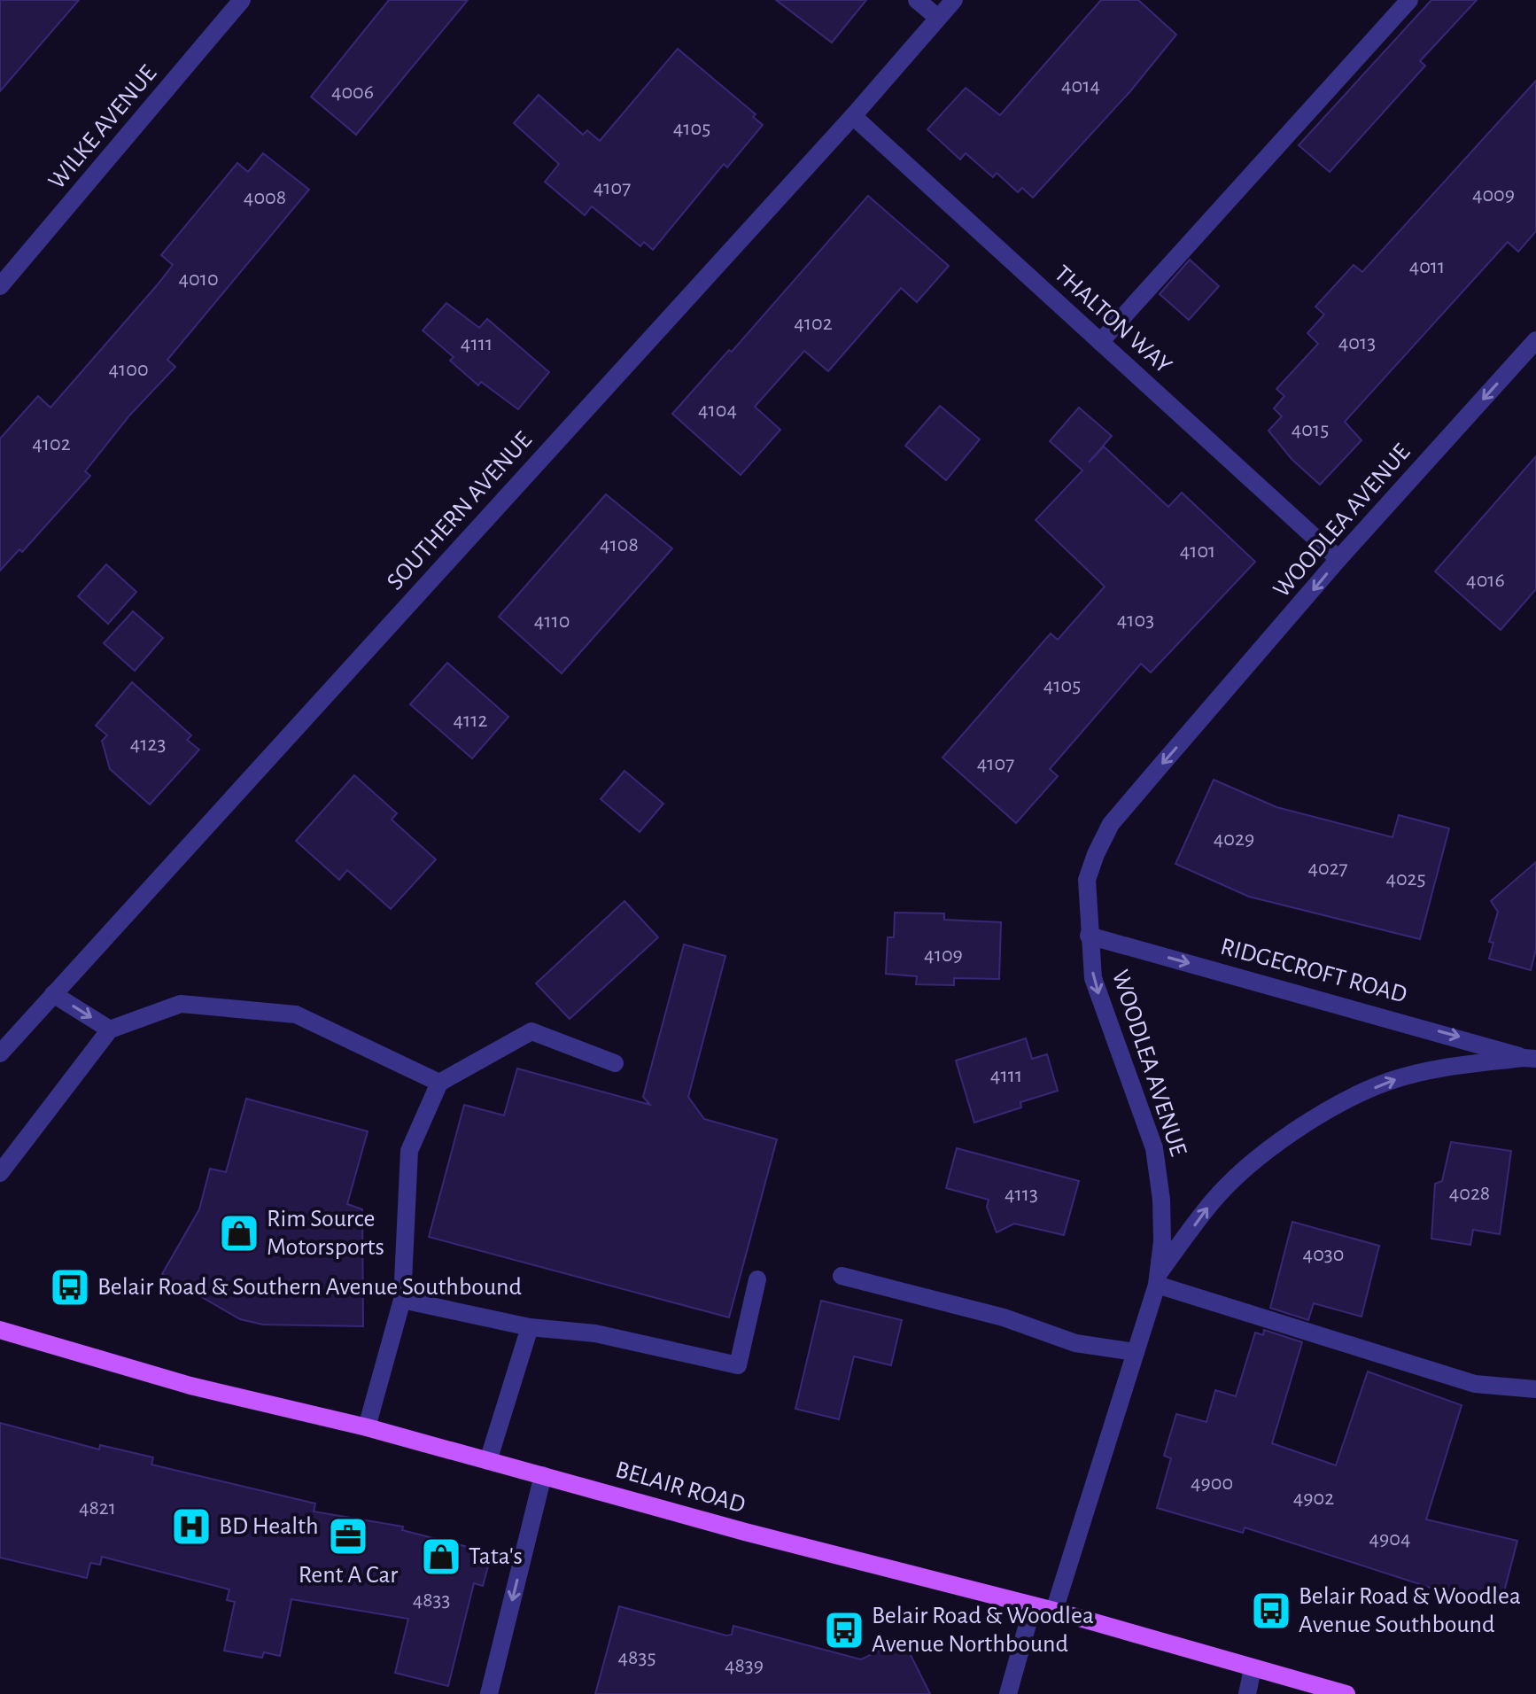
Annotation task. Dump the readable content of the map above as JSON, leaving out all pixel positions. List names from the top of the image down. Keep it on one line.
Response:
{"streets":{"main road":["BELAIR ROAD"],"street":["WILKE AVENUE","THALTON WAY","SOUTHERN AVENUE","WOODLEA AVENUE","RIDGECROFT ROAD"]},"crossings":[["THALTON WAY","SOUTHERN AVENUE"],["THALTON WAY","WOODLEA AVENUE"],["WOODLEA AVENUE","RIDGECROFT ROAD"],["WOODLEA AVENUE","BELAIR ROAD"]],"one_way":["WOODLEA AVENUE","RIDGECROFT ROAD"],"places":{"shop":["Rim Source Motorsports","Tata's"],"bus stop":["Belair Road & Southern Avenue Southbound","Belair Road & Woodlea Avenue Southbound","Belair Road & Woodlea Avenue Northbound"],"hospital":["BD Health"],"office":["Rent A Car"]},"house_numbers":["4014","4006","4105","4107","4009","4008","4011","4010","4102","4013","4111","4100","4104","4015","4102","4108","4101","4016","4103","4110","4105","4112","4123","4107","4029","4027","4025","4109","4111","4028","4113","4030","4900","4902","4821","4904","4833","4835","4839"]}
